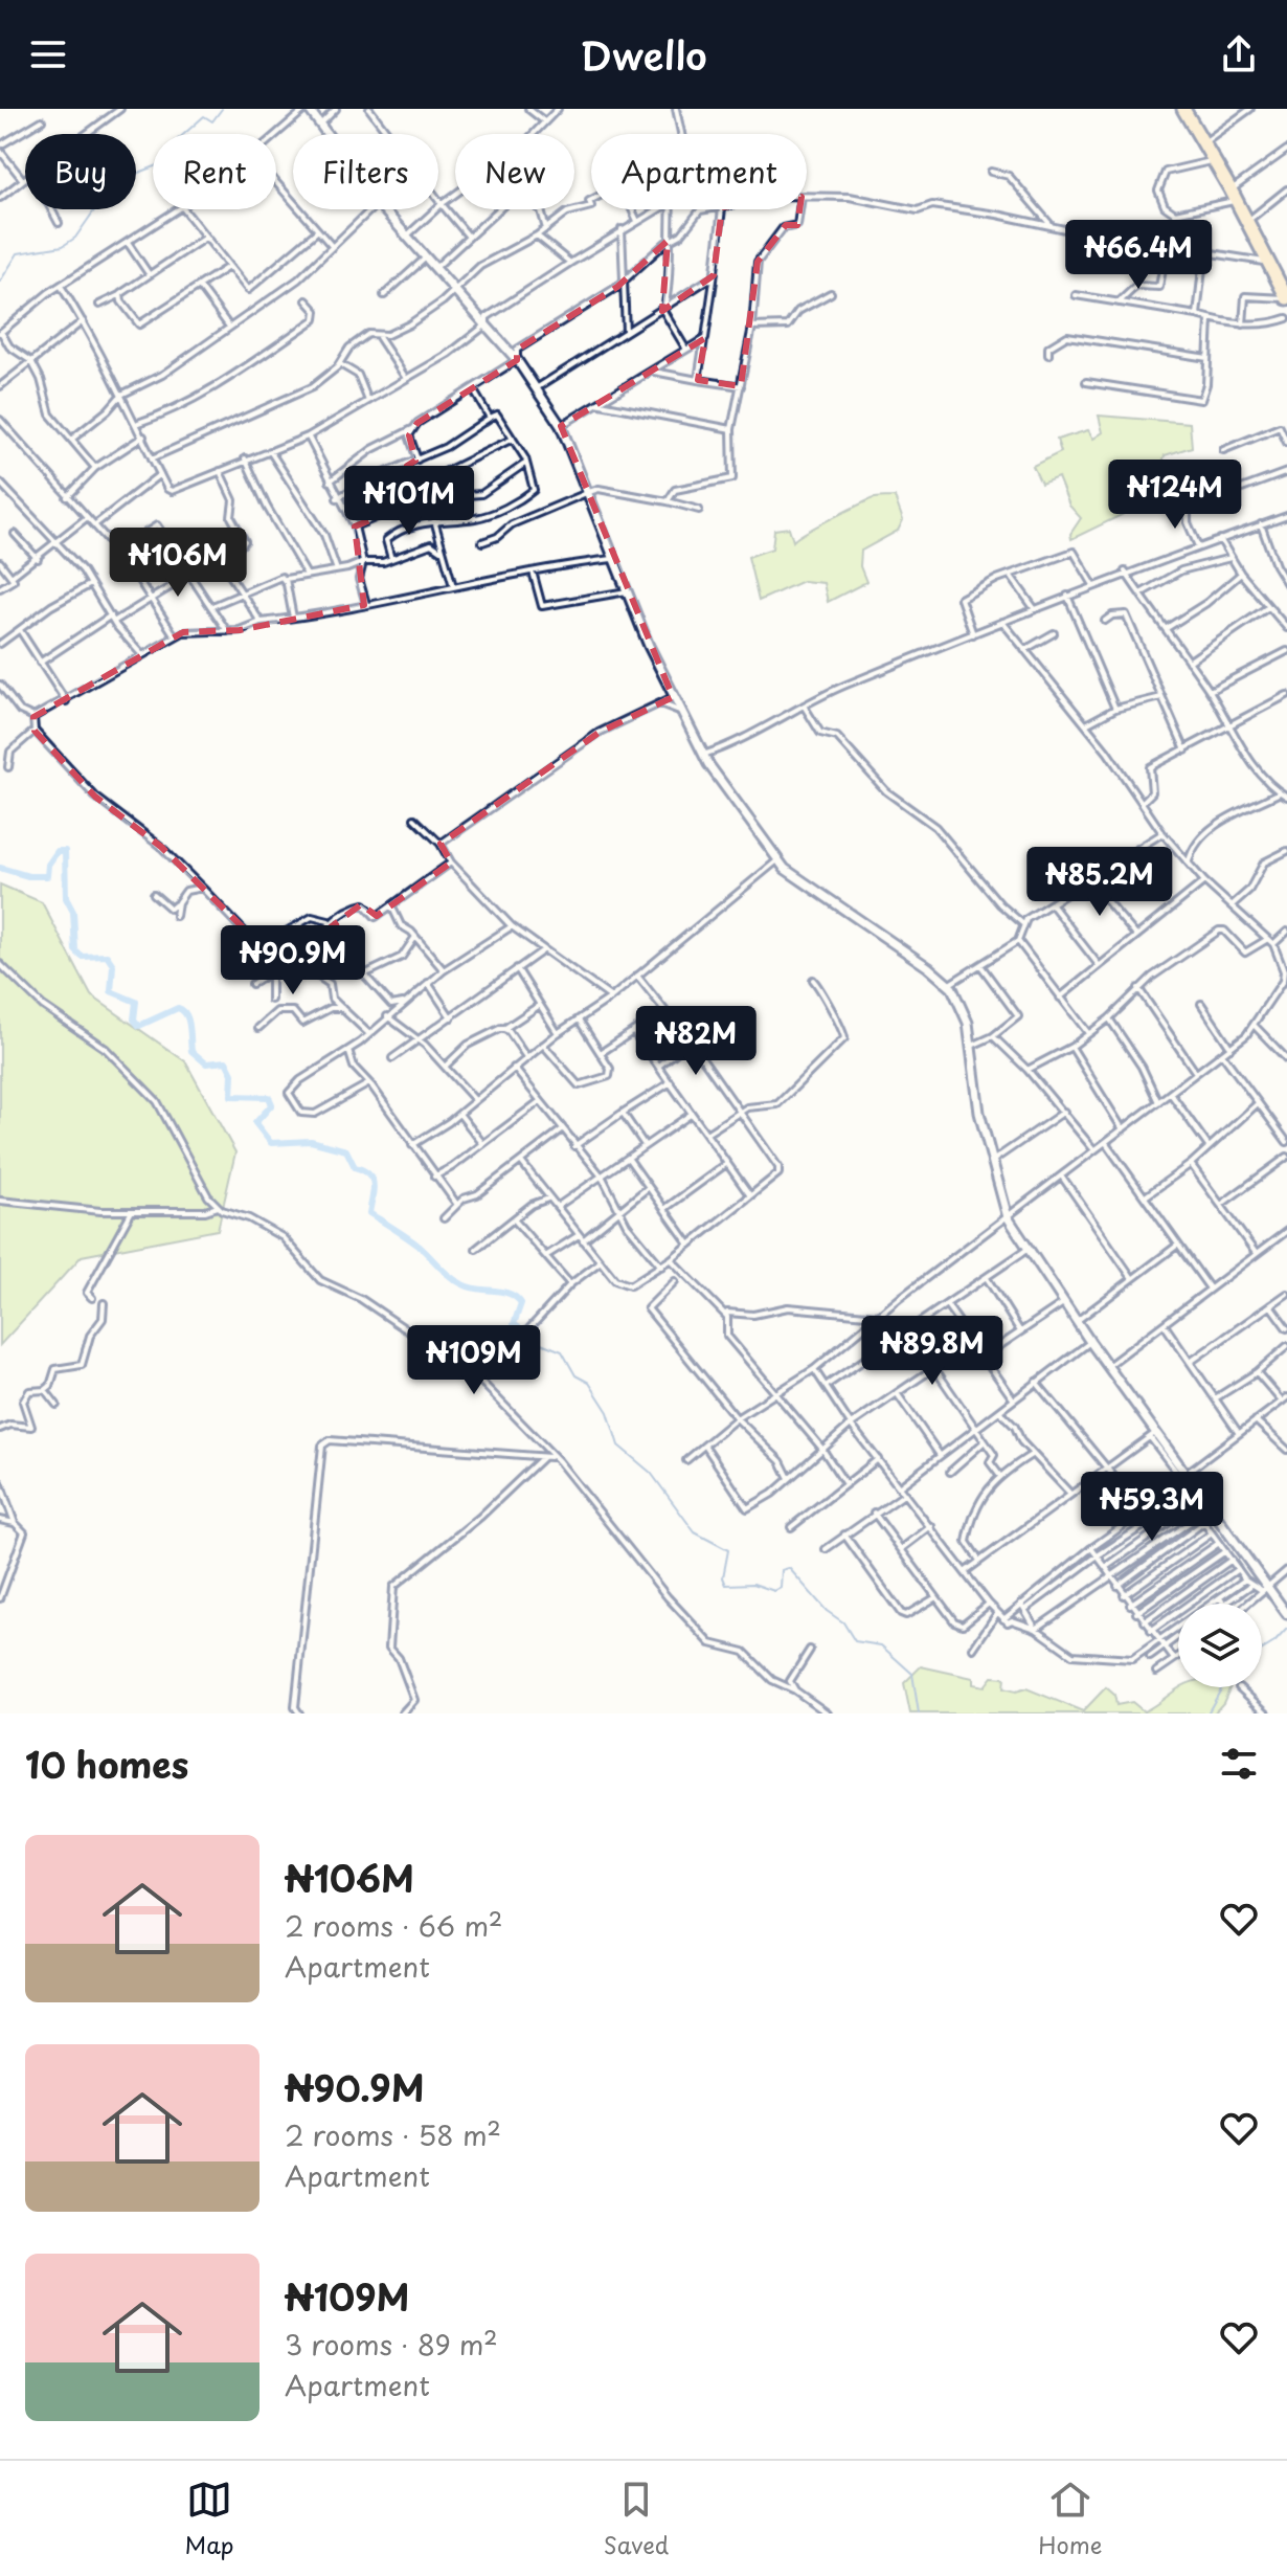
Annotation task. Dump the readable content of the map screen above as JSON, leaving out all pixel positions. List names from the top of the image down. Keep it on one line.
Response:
{"page":{"header":"Dwello","chip":["Buy","Rent","Filters","New","Apartment"],"price":["₦66.4M","₦124M","₦101M","₦106M","₦85.2M","₦90.9M","₦82M","₦89.8M","₦109M","₦59.3M"],"heading":"10 homes","list":[{"name":"₦106M","note":"2 rooms · 66 m² · Apartment"},{"name":"₦90.9M","note":"2 rooms · 58 m² · Apartment"},{"name":"₦109M","note":"3 rooms · 89 m² · Apartment"}],"tabs":["Map","Saved","Home"]}}
